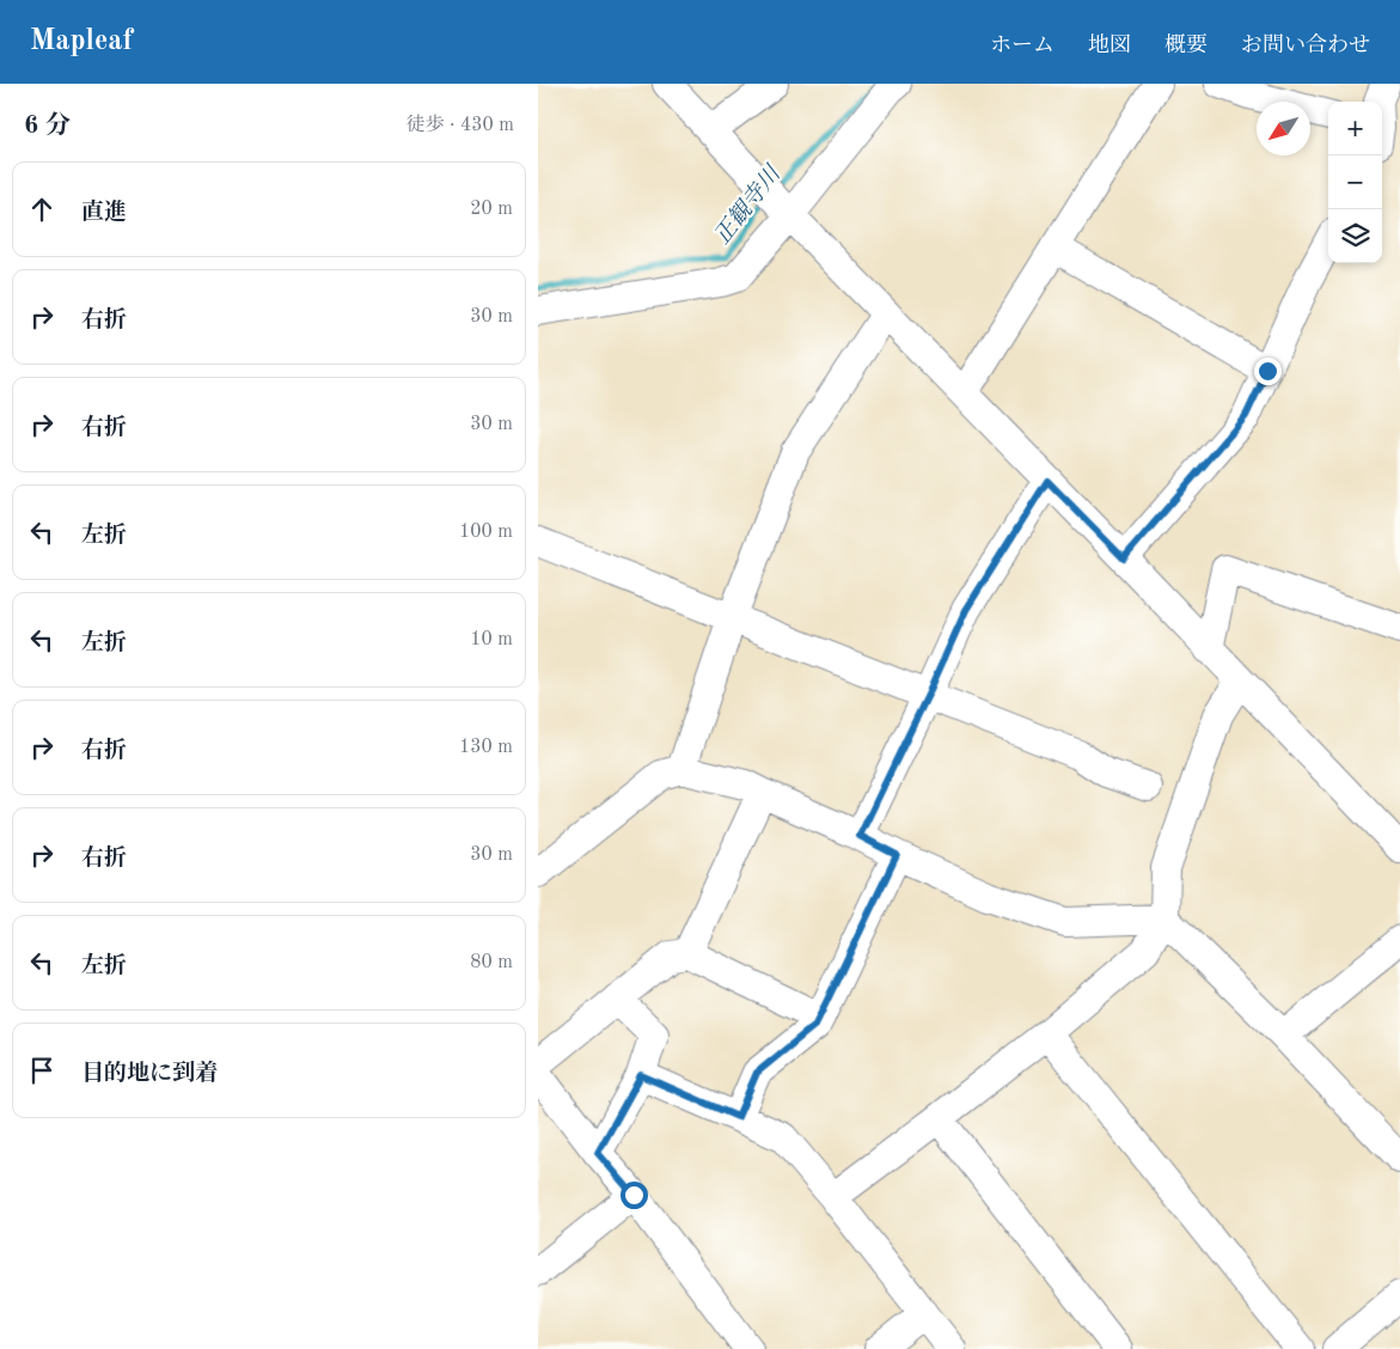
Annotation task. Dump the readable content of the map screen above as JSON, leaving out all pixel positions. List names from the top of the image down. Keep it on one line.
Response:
{"water":["正観寺川"],"north":"bottom left","page":{"header":"Mapleaf","nav":["ホーム","地図","概要","お問い合わせ"],"heading":["6 分","徒歩 · 430 m"],"map_buttons":["+","−"],"list":[["直進","20 m"],["右折","30 m"],["右折","30 m"],["左折","100 m"],["左折","10 m"],["右折","130 m"],["右折","30 m"],["左折","80 m"],"目的地に到着"]}}
